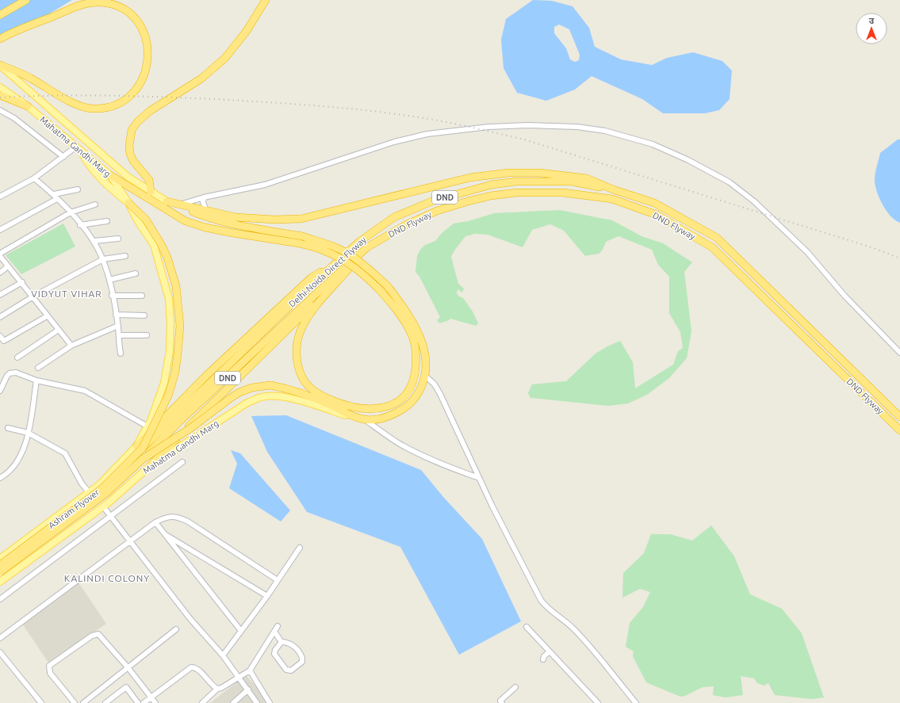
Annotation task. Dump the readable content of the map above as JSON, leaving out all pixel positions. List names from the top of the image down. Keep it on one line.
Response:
{"streets":{"highway":["DND","DND Flyway","Delhi-Noida Direct Flyway","Ashram Flyover"],"main road":["Mahatma Gandhi Marg"]},"crossings":[["Mahatma Gandhi Marg","Delhi-Noida Direct Flyway"],["Mahatma Gandhi Marg","Ashram Flyover"],["DND Flyway","Delhi-Noida Direct Flyway"],["Delhi-Noida Direct Flyway","Ashram Flyover"]],"districts":["VIDYUT VIHAR","KALINDI COLONY"],"north":"top"}
